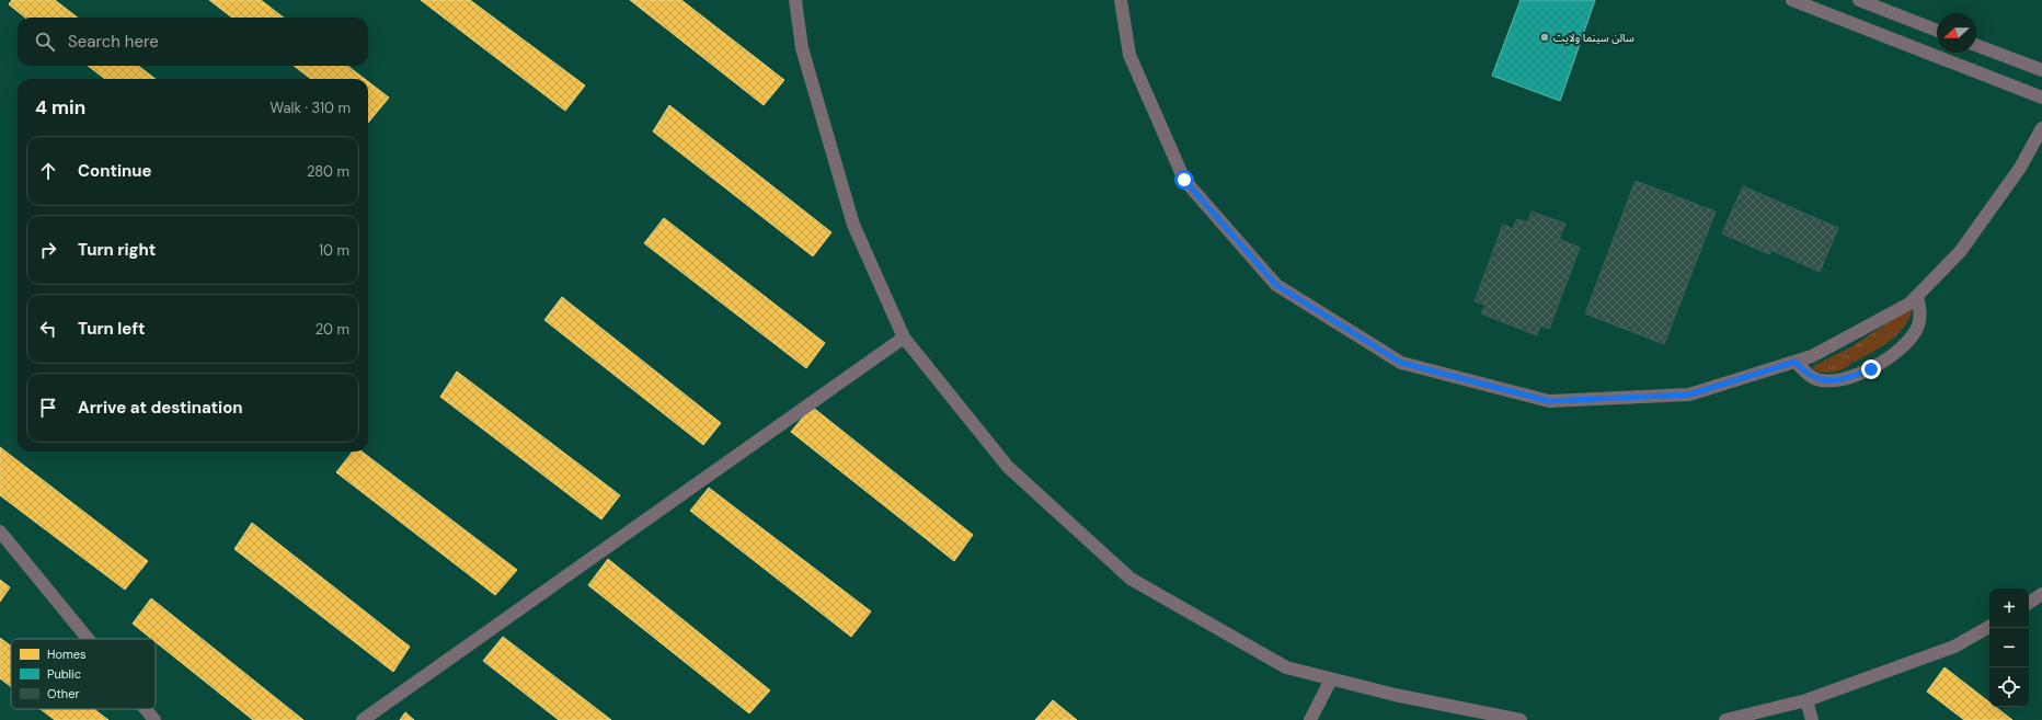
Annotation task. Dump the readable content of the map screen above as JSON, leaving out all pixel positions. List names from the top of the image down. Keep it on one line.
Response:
{"places":["سالن سینما ولایت"],"legend":["Homes","Public","Other"],"north":"left","page":{"search":"Search here","heading":["4 min","Walk · 310 m"],"list":[["Continue","280 m"],["Turn right","10 m"],["Turn left","20 m"],"Arrive at destination"],"map_buttons":["+","−"]}}
